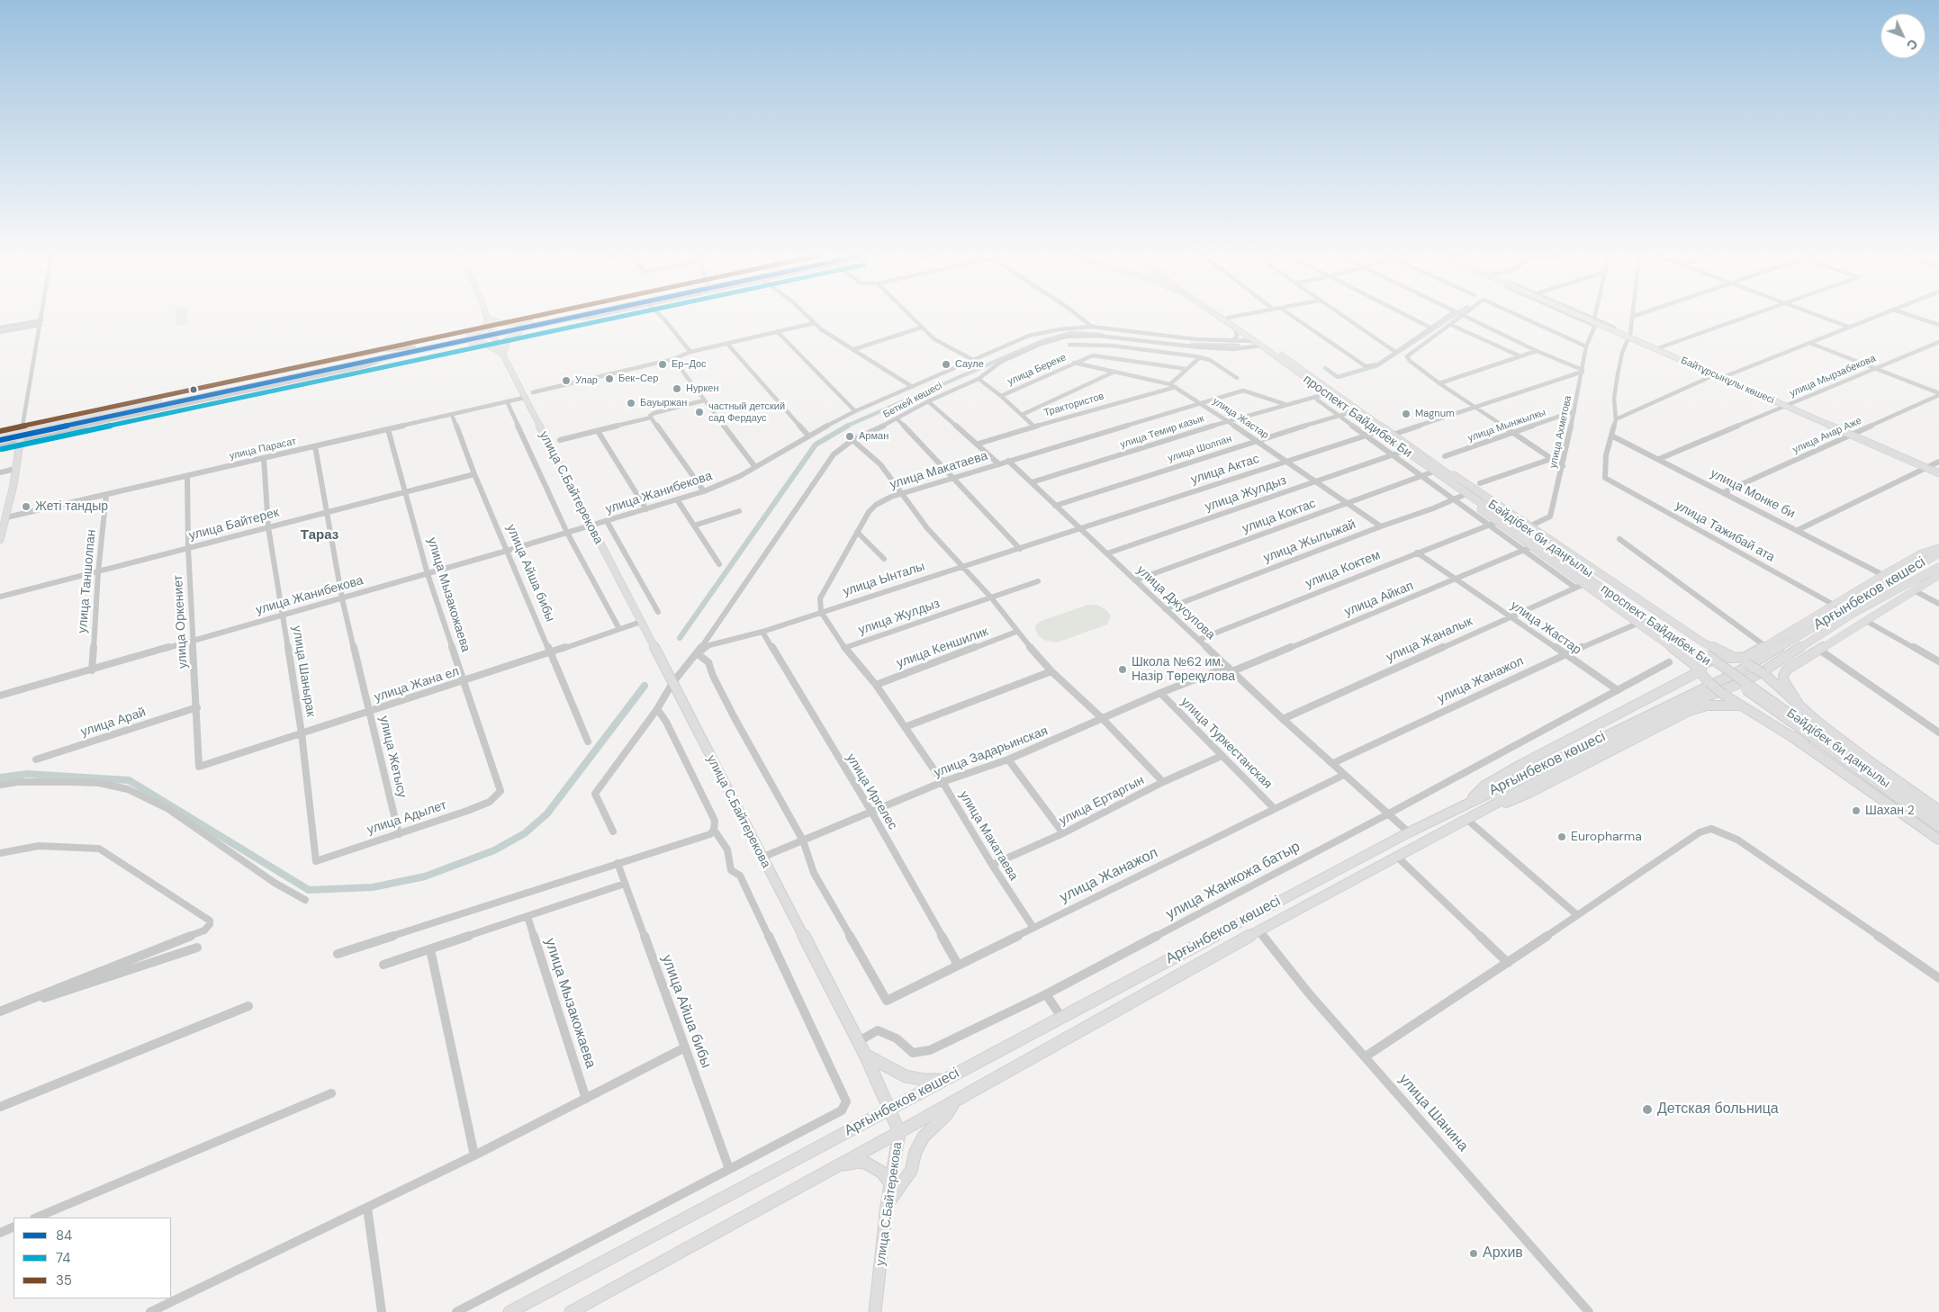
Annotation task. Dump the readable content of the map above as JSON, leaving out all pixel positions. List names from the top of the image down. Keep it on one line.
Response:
{"streets":{"main road":["Байтұрсынұлы көшесі","проспект Байдибек Би","улица С.Байтерекова","Бәйдібек би даңғылы","Арғынбеков көшесі"],"street":["улица Береке","улица Мырзабекова","Беткей көшесі","Трактористов","улица Жастар","улица Мынжылкы","улица Темир казык","улица Ахметова","улица Анар Аже","улица Парасат","улица Шолпан","улица Актас","улица Макатаева","улица Жанибекова","улица Жулдыз","улица Монке би","улица Коктас","улица Байтерек","улица Тажибай ата","улица Жылыжай","улица Коктем","улица Айша бибы","улица Ынталы","улица Таншолпан","улица Мызакожаева","улица Айкап","улица Джусупова","улица Оркениет","улица Жаналык","улица Кеншилик","улица Шанырак","улица Жанажол","улица Жана ел","улица Арай","улица Туркестанская","улица Задарьинская","улица Жетысу","улица Иргелес","улица Ертаргын","улица Адылет","улица Жанкожа батыр","улица Шанина"]},"crossings":[["улица Береке","улица Жастар"],["улица Мырзабекова","Байтұрсынұлы көшесі"],["улица Мырзабекова","улица Монке би"],["Байтұрсынұлы көшесі","улица Анар Аже"],["Беткей көшесі","проспект Байдибек Би"],["Беткей көшесі","улица Ынталы"],["Трактористов","улица Жастар"],["проспект Байдибек Би","улица Темир казык"],["проспект Байдибек Би","улица Шолпан"],["проспект Байдибек Би","улица Актас"],["проспект Байдибек Би","улица Жанибекова"],["проспект Байдибек Би","улица Жулдыз"],["проспект Байдибек Би","улица Коктас"],["проспект Байдибек Би","Бәйдібек би даңғылы"],["улица Жастар","улица Темир казык"],["улица Жастар","улица Шолпан"],["улица Жастар","улица Актас"],["улица Жастар","улица Макатаева"],["улица Жастар","улица Жулдыз"],["улица Жастар","улица Коктас"],["улица Жастар","улица Жылыжай"],["улица Жастар","улица Коктем"],["улица Жастар","улица Айкап"],["улица Жастар","улица Жаналык"],["улица Жастар","улица Жанажол"],["улица Жастар","улица Жанкожа батыр"],["улица Мынжылкы","улица Ахметова"],["улица Темир казык","улица Макатаева"],["улица Темир казык","улица Джусупова"],["улица Анар Аже","улица Монке би"],["улица Парасат","улица С.Байтерекова"],["улица Парасат","улица Айша бибы"],["улица Парасат","улица Таншолпан"],["улица Парасат","улица Мызакожаева"],["улица Парасат","улица Оркениет"],["улица Парасат","улица Шанырак"],["улица Парасат","улица Жетысу"],["улица Шолпан","улица Джусупова"],["улица Актас","улица Ынталы"],["улица Актас","улица Джусупова"],["улица Макатаева","улица Жулдыз"],["улица Макатаева","улица Ынталы"],["улица Макатаева","улица Джусупова"],["улица Макатаева","улица Кеншилик"],["улица Макатаева","улица Жанажол"],["улица Макатаева","улица Задарьинская"],["улица Макатаева","улица Ертаргын"],["улица С.Байтерекова","улица Жанибекова"],["улица С.Байтерекова","Арғынбеков көшесі"],["улица С.Байтерекова","улица Жана ел"],["улица С.Байтерекова","улица Задарьинская"],["улица С.Байтерекова","улица Жанкожа батыр"],["улица Жанибекова","улица Айша бибы"],["улица Жанибекова","улица Таншолпан"],["улица Жанибекова","улица Мызакожаева"],["улица Жанибекова","улица Оркениет"],["улица Жанибекова","улица Шанырак"],["улица Жанибекова","улица Жетысу"],["улица Жулдыз","улица Джусупова"],["улица Монке би","улица Тажибай ата"],["улица Коктас","улица Джусупова"],["улица Байтерек","улица Айша бибы"],["улица Байтерек","улица Таншолпан"],["улица Байтерек","улица Мызакожаева"],["улица Байтерек","улица Оркениет"],["улица Байтерек","улица Шанырак"],["улица Байтерек","улица Жетысу"],["улица Жылыжай","улица Джусупова"],["улица Коктем","улица Джусупова"],["улица Айша бибы","улица Жана ел"],["улица Ынталы","улица Джусупова"],["улица Ынталы","улица Иргелес"],["Арғынбеков көшесі","улица Джусупова"],["Арғынбеков көшесі","улица Шанина"],["улица Мызакожаева","улица Жана ел"],["улица Мызакожаева","улица Адылет"],["улица Айкап","улица Джусупова"],["улица Айкап","улица Задарьинская"],["улица Джусупова","улица Жаналык"],["улица Джусупова","улица Жанажол"],["улица Джусупова","улица Задарьинская"],["улица Джусупова","улица Жанкожа батыр"],["улица Оркениет","улица Жана ел"],["улица Оркениет","улица Арай"],["улица Шанырак","улица Жана ел"],["улица Шанырак","улица Адылет"],["улица Жанажол","улица Туркестанская"],["улица Жанажол","улица Задарьинская"],["улица Жанажол","улица Иргелес"],["улица Жана ел","улица Жетысу"],["улица Туркестанская","улица Задарьинская"],["улица Туркестанская","улица Ертаргын"],["улица Задарьинская","улица Иргелес"],["улица Жетысу","улица Адылет"]],"districts":["Тараз"],"places":["Ер-Дос","Сауле","Бек-Сер","Улар","Нуркен","Бауыржан","частный детский сад Фердаус","Magnum","Арман","Жеті тандыр","Школа №62 им. Назір Төреқұлова","Шахан 2","Europharma","Детская больница","Архив"],"lines":["transit line 84","transit line 74","transit line 35"],"legend":["84","74","35"],"north":"bottom right"}
